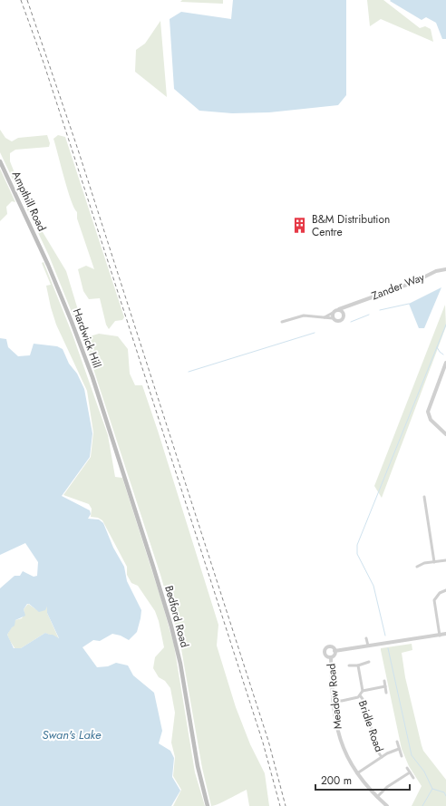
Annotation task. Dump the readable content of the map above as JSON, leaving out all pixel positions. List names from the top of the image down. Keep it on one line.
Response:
{"streets":{"main road":["Ampthill Road","Hardwick Hill","Bedford Road"],"street":["Zander Way","Meadow Road","Bridle Road"]},"crossings":[["Ampthill Road","Hardwick Hill"],["Hardwick Hill","Bedford Road"]],"water":["Swan's Lake"],"places":{"building":["B&M Distribution Centre"]},"scale_bar":"200 m"}
